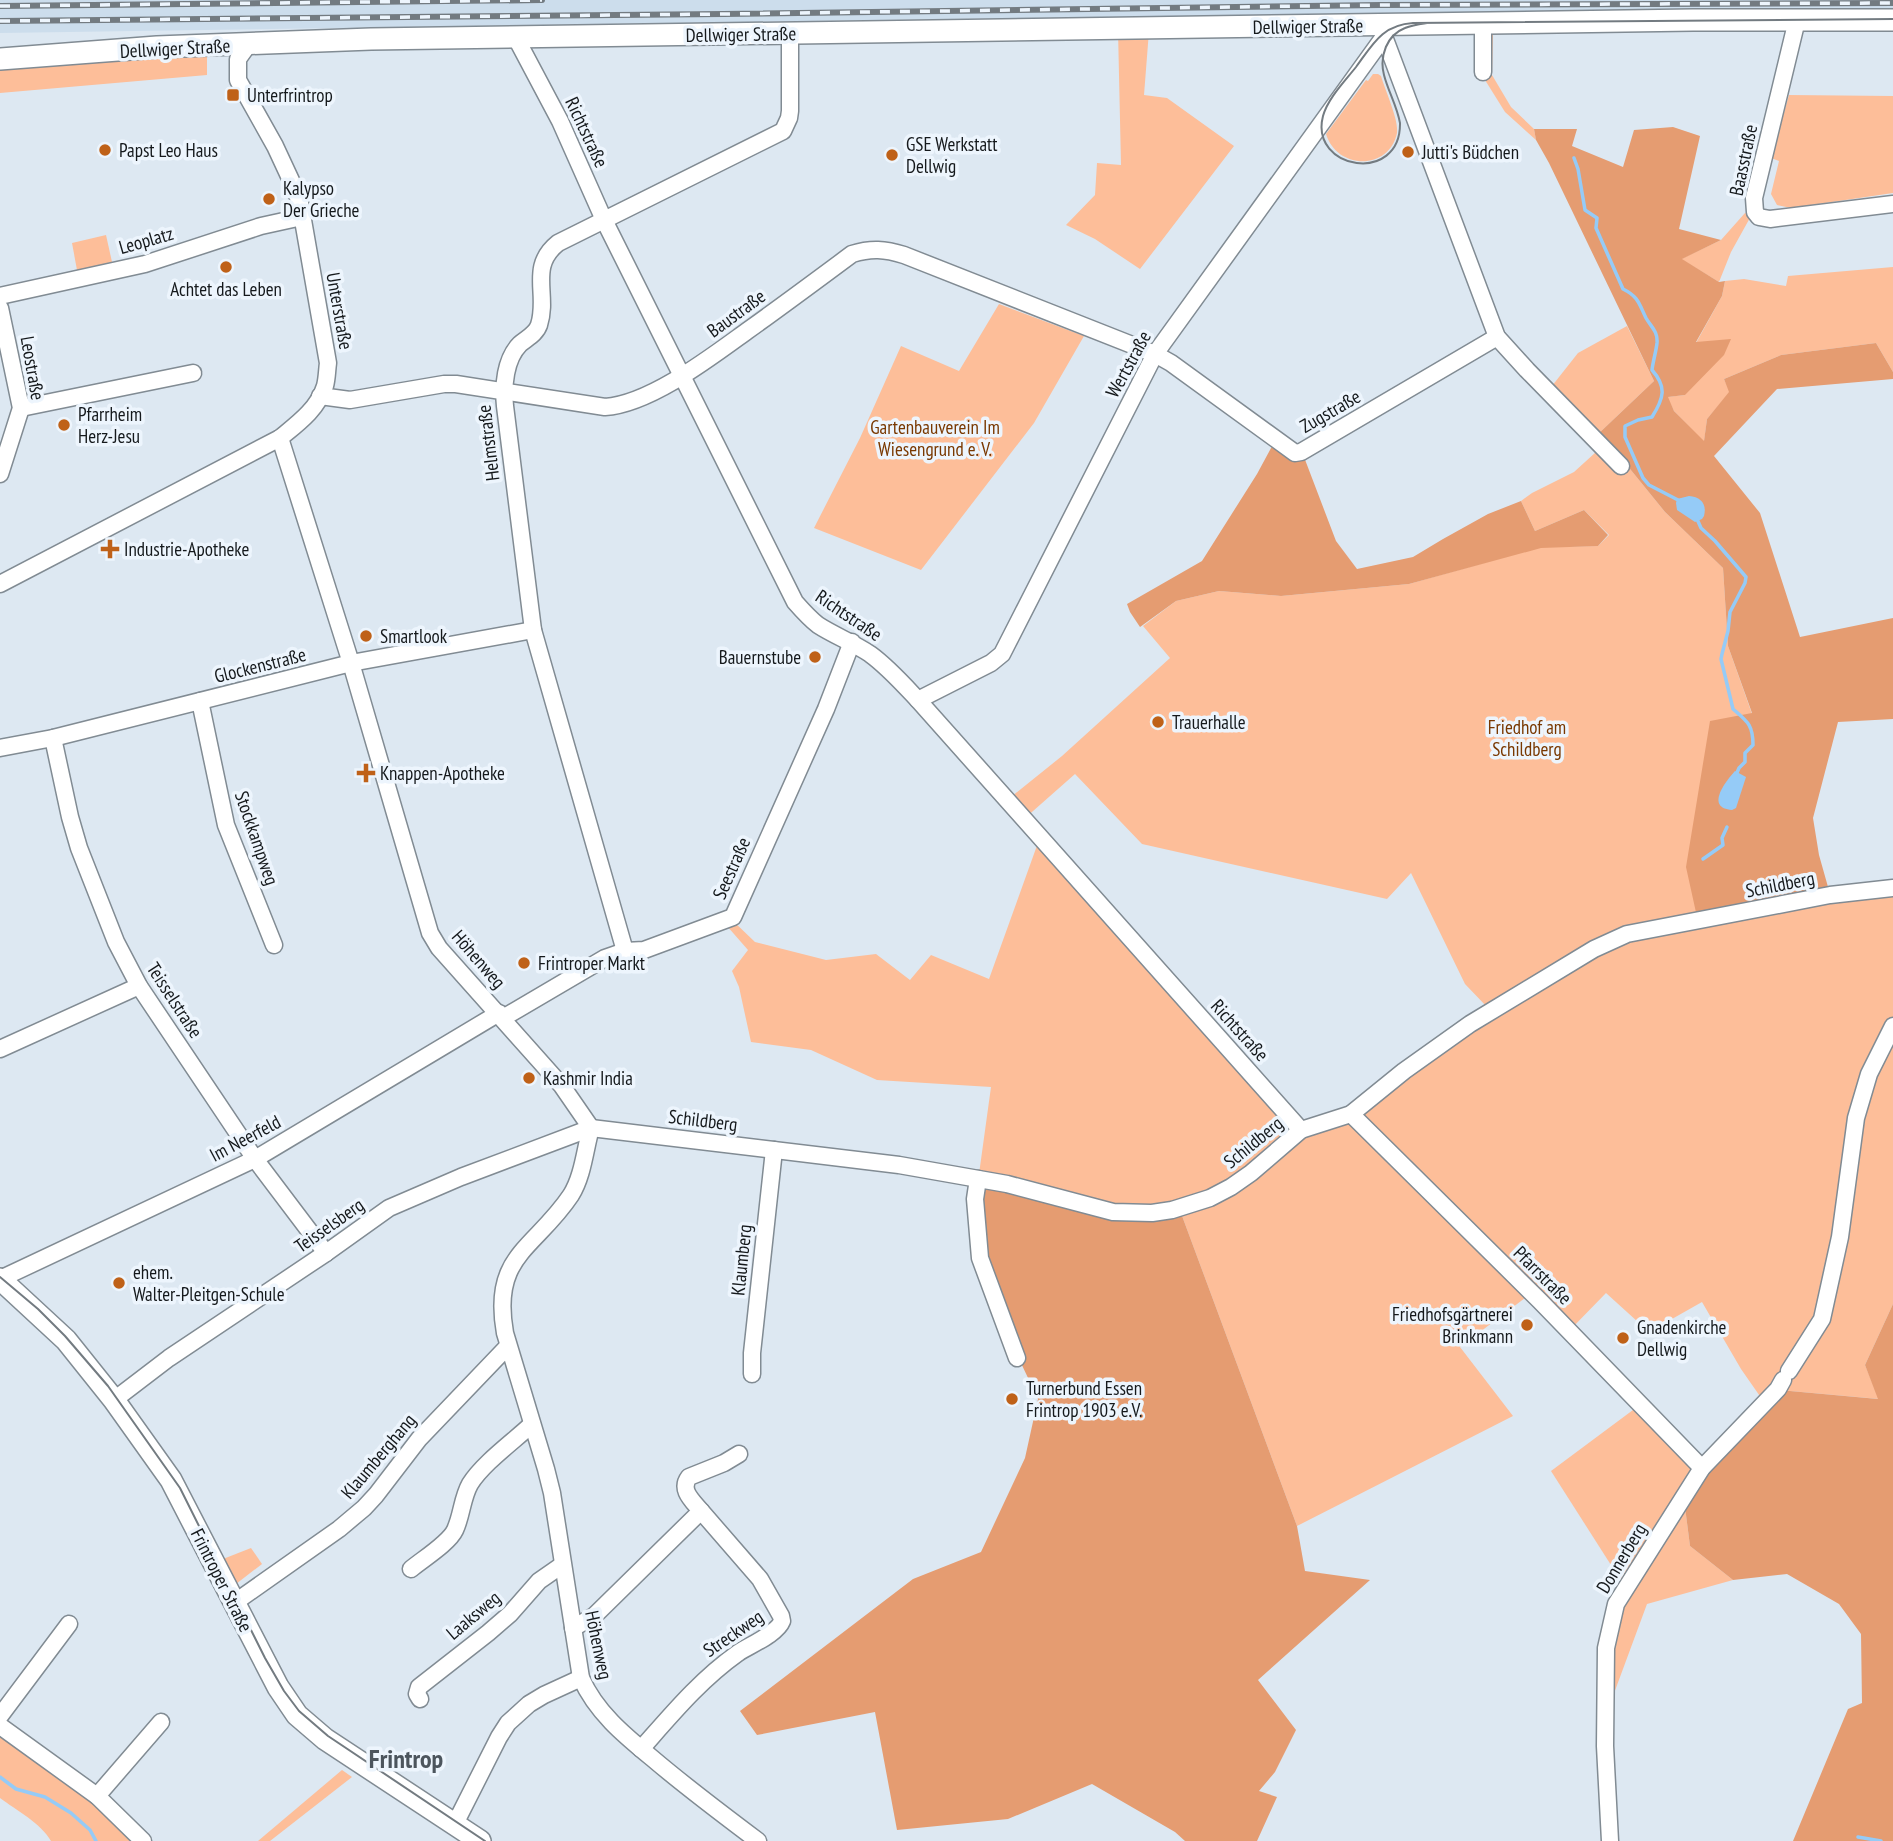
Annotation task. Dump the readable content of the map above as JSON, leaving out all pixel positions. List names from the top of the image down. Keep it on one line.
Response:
{"streets":{"main road":["Dellwiger Straße","Frintroper Straße"],"street":["Richtstraße","Baasstraße","Leoplatz","Unterstraße","Baustraße","Wertstraße","Leostraße","Zugstraße","Helmstraße","Glockenstraße","Stockkampweg","Seestraße","Schildberg","Höhenweg","Teisselstraße","Im Neerfeld","Teisselsberg","Klaumberg","Pfarrstraße","Klaumberghang","Donnerberg","Laaksweg","Streckweg"]},"crossings":[["Dellwiger Straße","Richtstraße"],["Dellwiger Straße","Baasstraße"],["Dellwiger Straße","Unterstraße"],["Dellwiger Straße","Wertstraße"],["Dellwiger Straße","Helmstraße"],["Richtstraße","Baustraße"],["Richtstraße","Wertstraße"],["Richtstraße","Helmstraße"],["Richtstraße","Seestraße"],["Richtstraße","Schildberg"],["Leoplatz","Unterstraße"],["Unterstraße","Baustraße"],["Unterstraße","Höhenweg"],["Baustraße","Wertstraße"],["Baustraße","Zugstraße"],["Baustraße","Helmstraße"],["Wertstraße","Zugstraße"],["Helmstraße","Glockenstraße"],["Helmstraße","Seestraße"],["Glockenstraße","Stockkampweg"],["Glockenstraße","Höhenweg"],["Glockenstraße","Teisselstraße"],["Seestraße","Höhenweg"],["Seestraße","Im Neerfeld"],["Schildberg","Höhenweg"],["Schildberg","Teisselsberg"],["Schildberg","Klaumberg"],["Schildberg","Pfarrstraße"],["Höhenweg","Im Neerfeld"],["Höhenweg","Teisselsberg"],["Höhenweg","Klaumberghang"],["Höhenweg","Laaksweg"],["Höhenweg","Streckweg"],["Teisselstraße","Im Neerfeld"],["Teisselstraße","Teisselsberg"],["Im Neerfeld","Frintroper Straße"],["Teisselsberg","Frintroper Straße"],["Pfarrstraße","Donnerberg"],["Klaumberghang","Frintroper Straße"]],"districts":["Frintrop"],"parks":["Gartenbauverein Im Wiesengrund e. V.","Friedhof am Schildberg"],"places":{"transit":["Unterfrintrop"],"other":["Papst Leo Haus","Jutti's Büdchen","GSE Werkstatt Dellwig","Kalypso Der Grieche","Achtet das Leben","Pfarrheim Herz-Jesu","Smartlook","Bauernstube","Trauerhalle","Frintroper Markt","Kashmir India","ehem. Walter-Pleitgen-Schule","Friedhofsgärtnerei Brinkmann","Gnadenkirche Dellwig","Turnerbund Essen Frintrop 1903 e.V."],"health":["Industrie-Apotheke","Knappen-Apotheke"]}}
